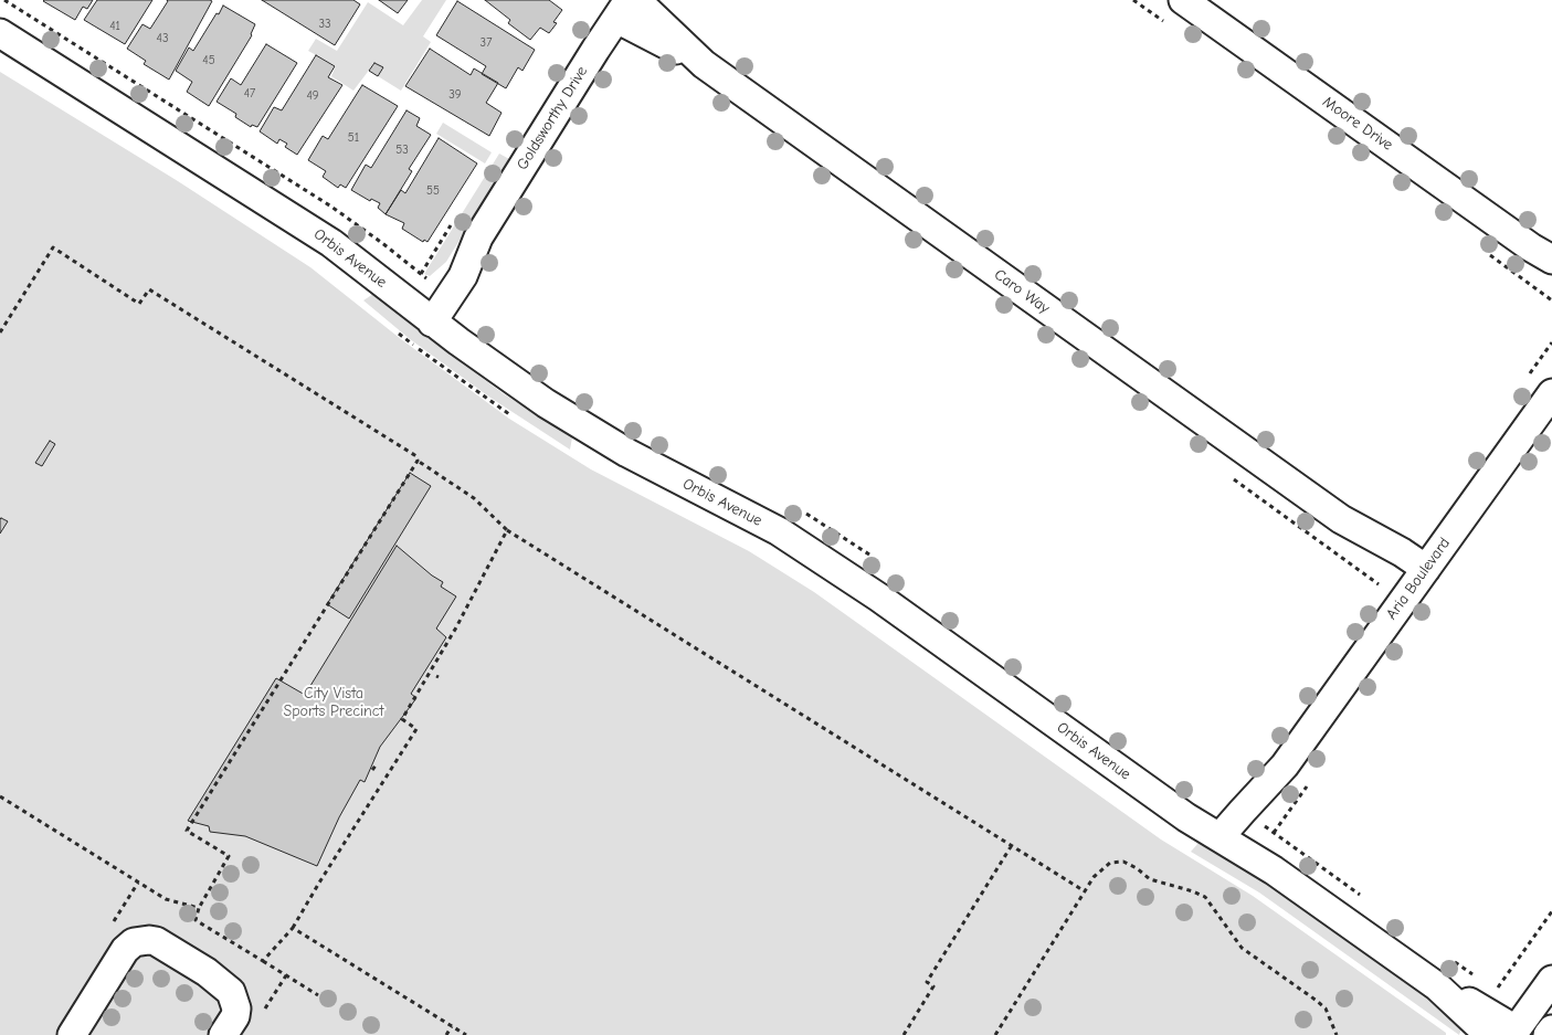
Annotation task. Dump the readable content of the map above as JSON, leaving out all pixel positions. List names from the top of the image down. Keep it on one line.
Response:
{"streets":{"street":["Goldsworthy Drive","Moore Drive","Orbis Avenue","Caro Way","Aria Boulevard"]},"crossings":[["Goldsworthy Drive","Orbis Avenue"],["Goldsworthy Drive","Caro Way"],["Orbis Avenue","Aria Boulevard"],["Caro Way","Aria Boulevard"]],"parks":["City Vista Sports Precinct"],"house_numbers":["33","41","43","37","45","47","39","49","51","53","55"]}
